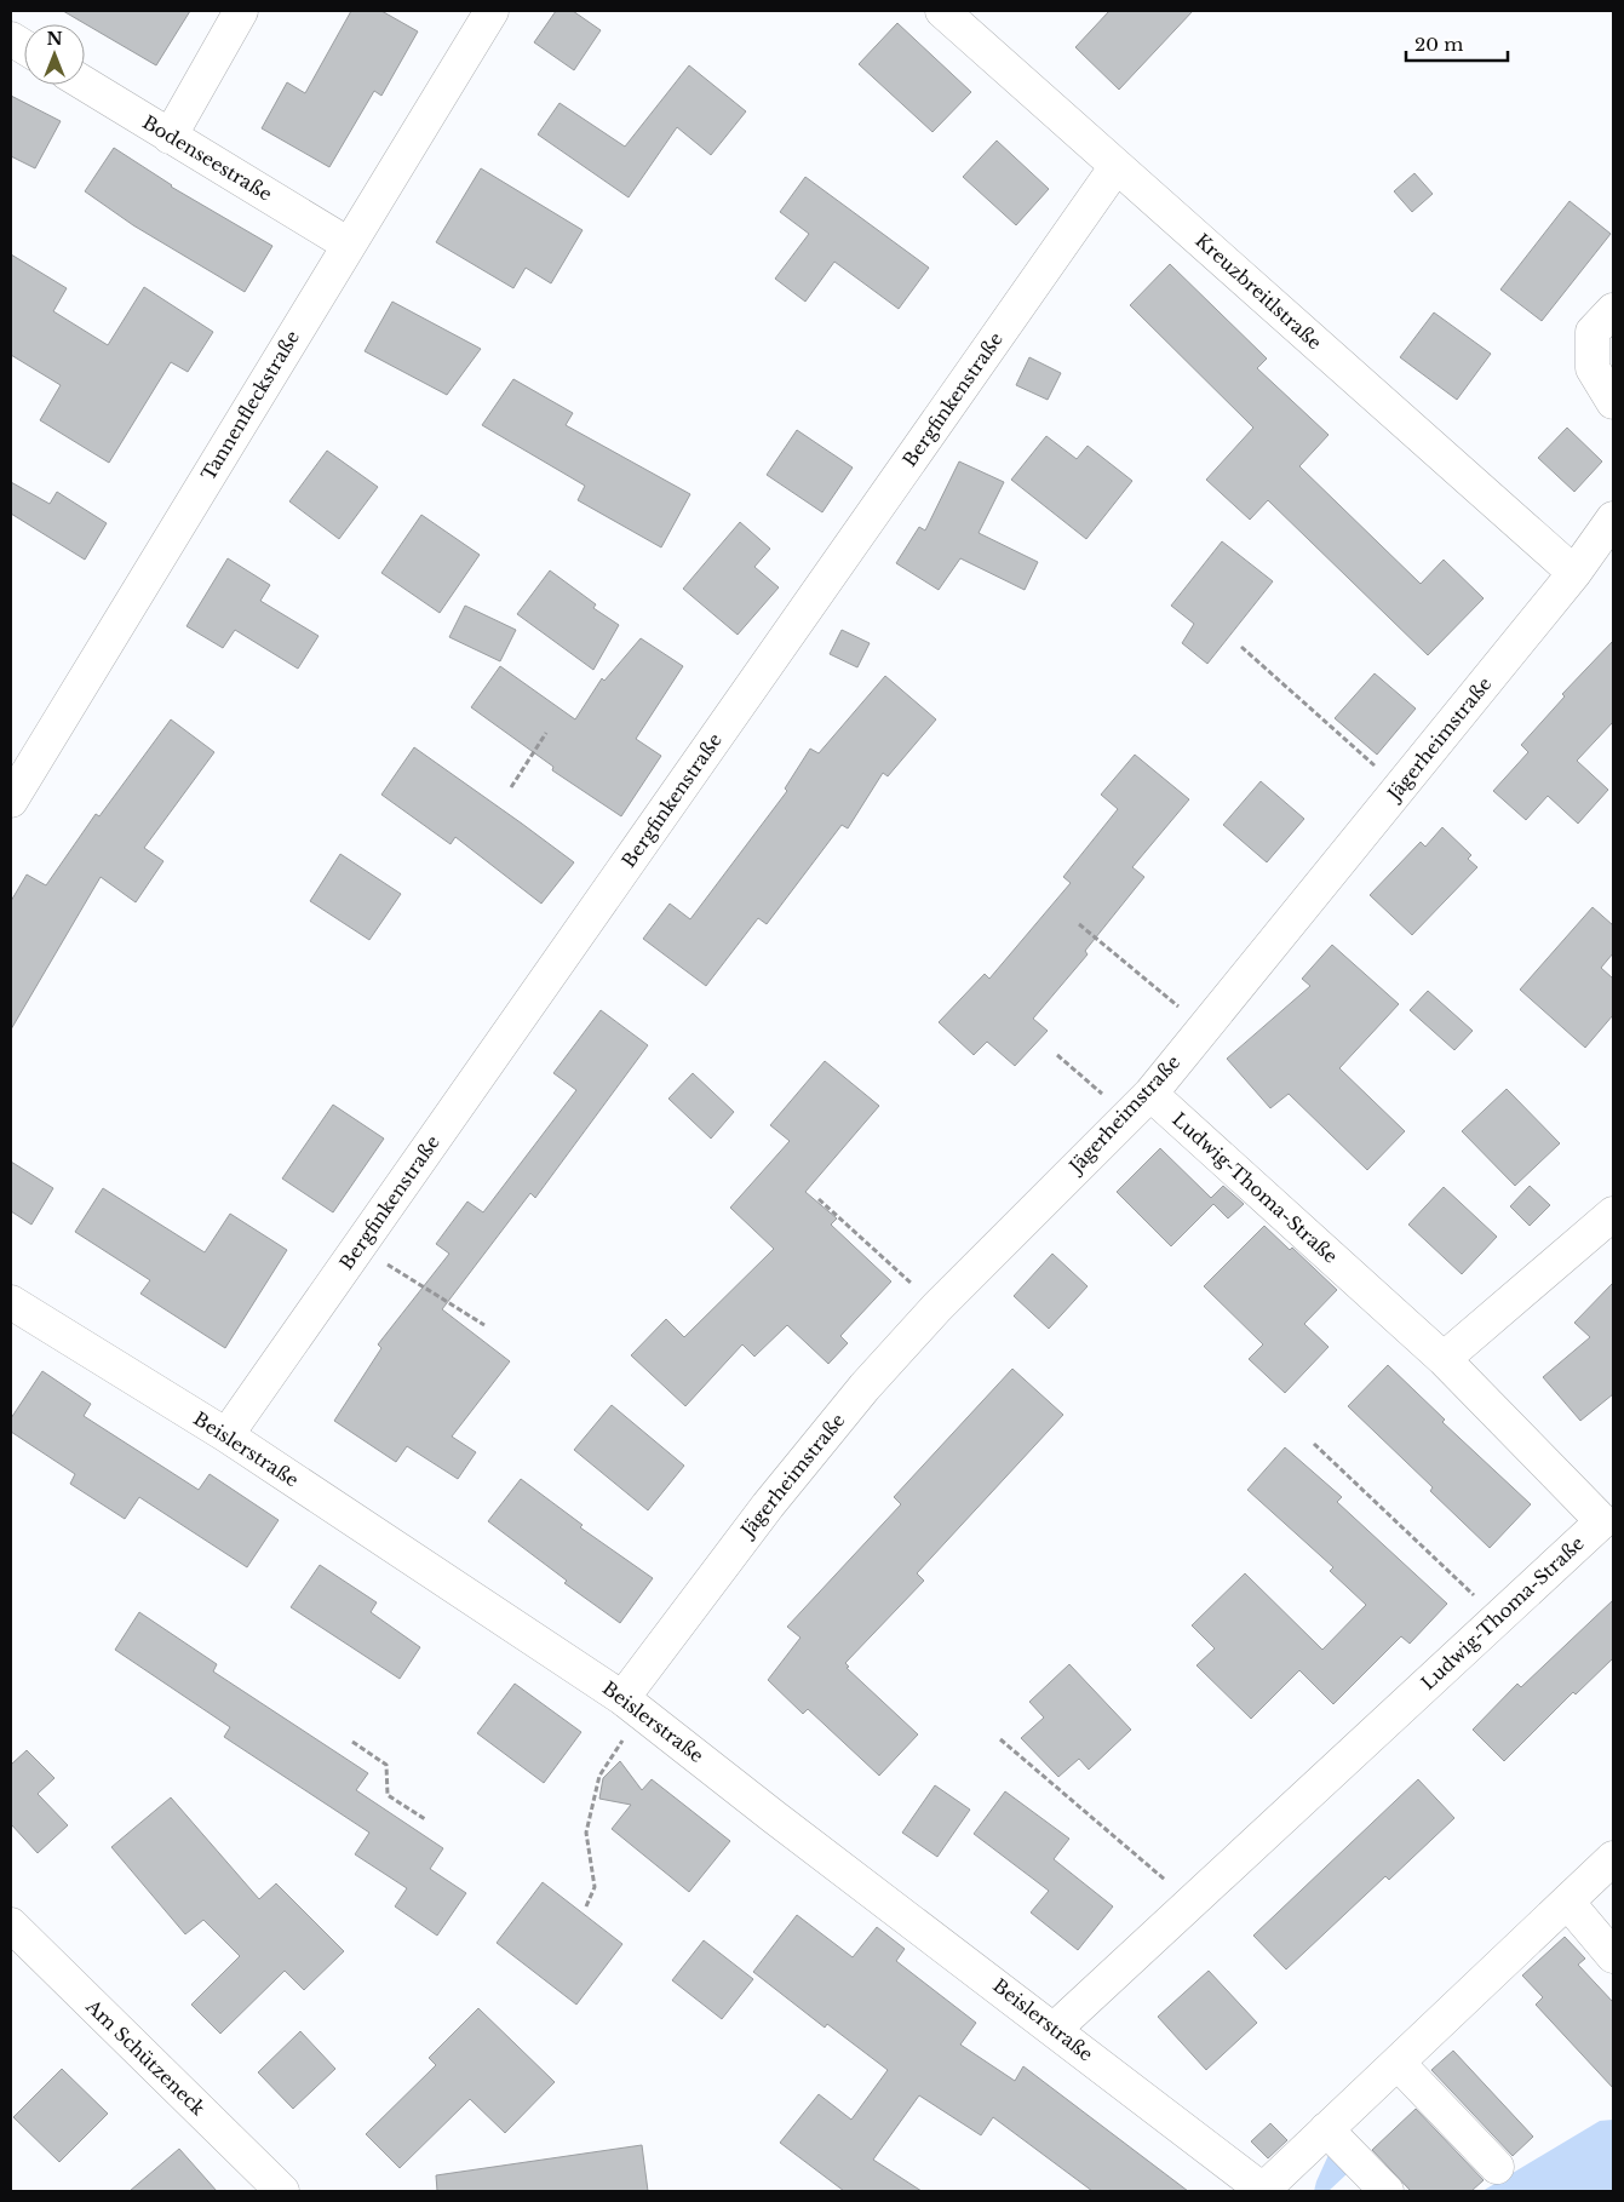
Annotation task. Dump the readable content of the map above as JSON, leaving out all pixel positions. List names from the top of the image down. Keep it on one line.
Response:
{"streets":{"street":["Bodenseestraße","Kreuzbreitlstraße","Bergfinkenstraße","Tannenfleckstraße","Jägerheimstraße","Ludwig-Thoma-Straße","Beislerstraße","Am Schützeneck"]},"crossings":[["Bodenseestraße","Tannenfleckstraße"],["Kreuzbreitlstraße","Bergfinkenstraße"],["Kreuzbreitlstraße","Jägerheimstraße"],["Bergfinkenstraße","Beislerstraße"],["Jägerheimstraße","Ludwig-Thoma-Straße"],["Jägerheimstraße","Beislerstraße"],["Ludwig-Thoma-Straße","Beislerstraße"]],"scale_bar":"20 m","north":"top"}
